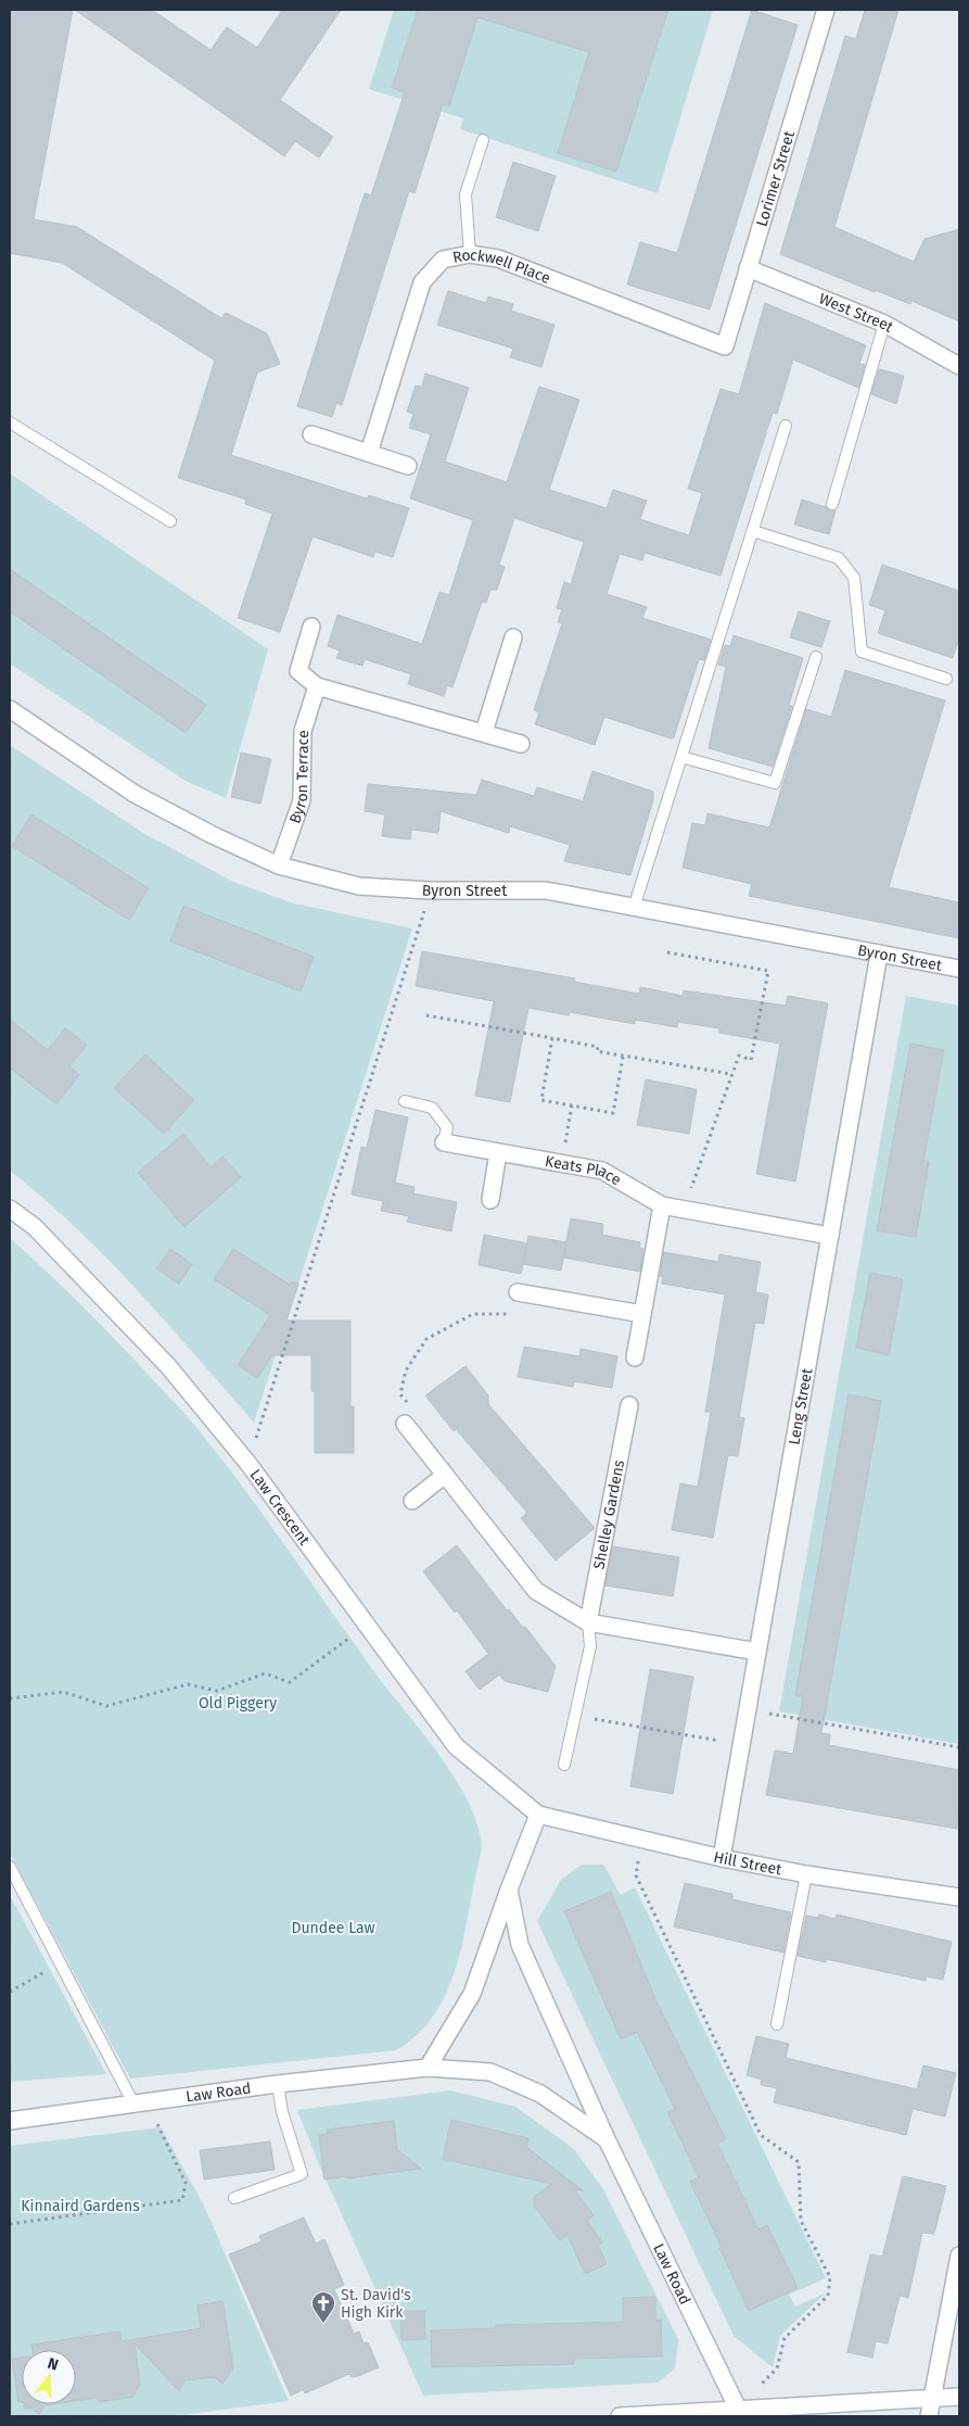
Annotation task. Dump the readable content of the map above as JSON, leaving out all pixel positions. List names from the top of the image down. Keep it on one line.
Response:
{"streets":{"street":["Lorimer Street","Rockwell Place","West Street","Byron Terrace","Byron Street","Keats Place","Leng Street","Law Crescent","Shelley Gardens","Hill Street","Law Road"]},"crossings":[["Lorimer Street","Rockwell Place"],["Lorimer Street","West Street"],["Byron Terrace","Byron Street"],["Byron Street","Leng Street"],["Keats Place","Leng Street"],["Leng Street","Hill Street"],["Law Crescent","Hill Street"]],"parks":["Old Piggery","Dundee Law","Kinnaird Gardens"],"places":{"church":["St. David's High Kirk"]},"north":"top"}
